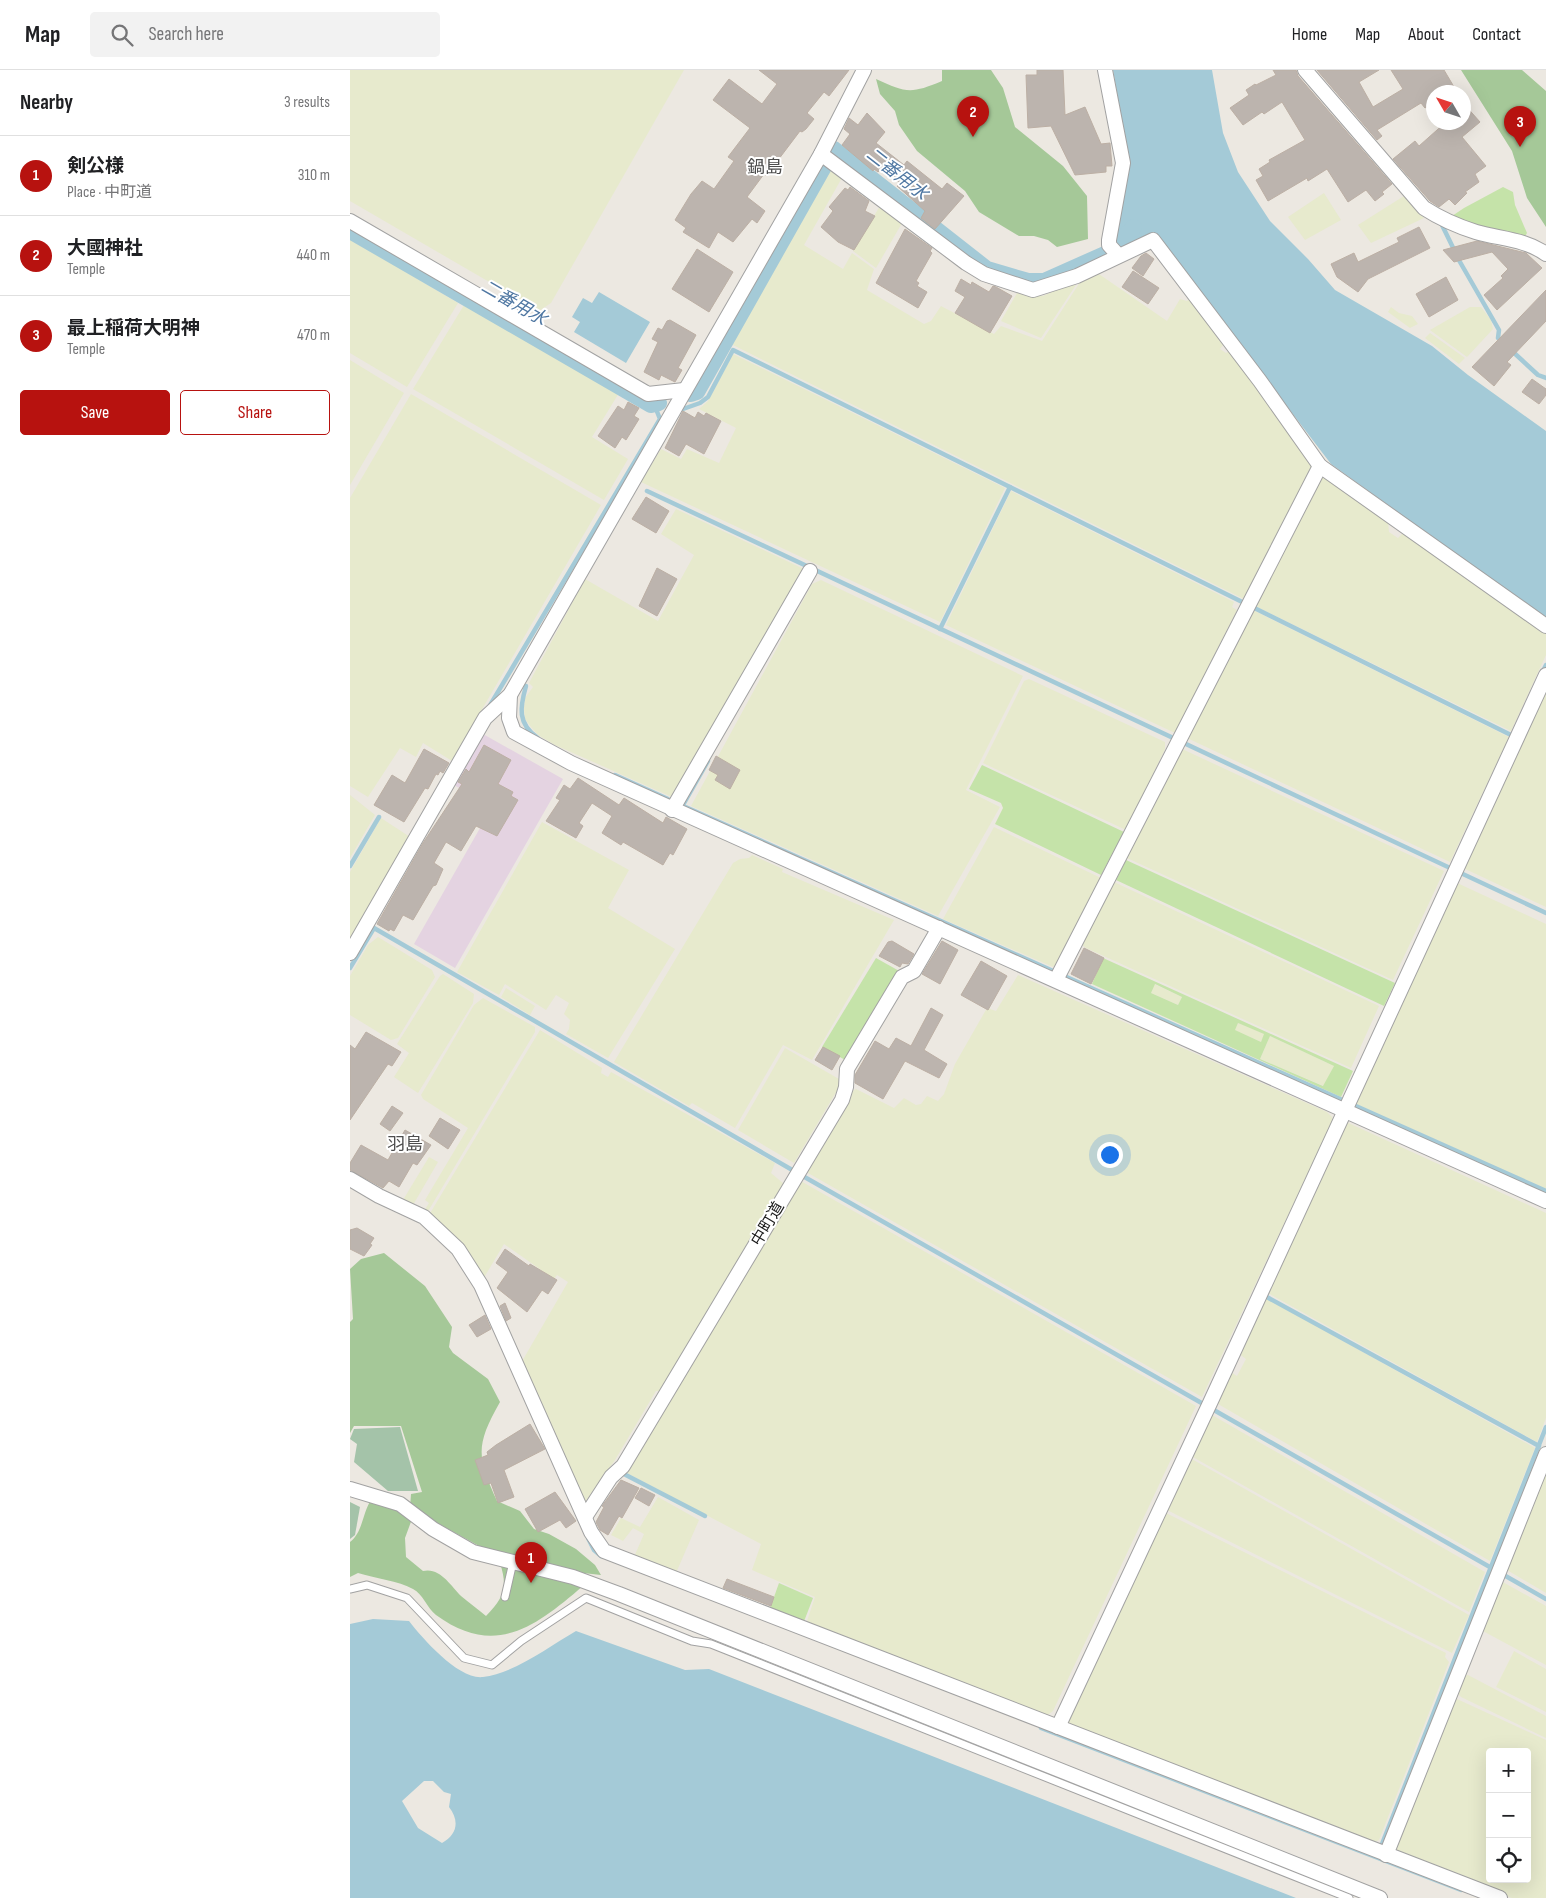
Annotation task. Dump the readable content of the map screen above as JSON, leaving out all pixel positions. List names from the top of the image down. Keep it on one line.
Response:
{"streets":{"street":["中町道"]},"districts":["鍋島","羽島"],"water":["二番用水"],"north":"top left","page":{"header":"Map","search":"Search here","nav":["Home","Map","About","Contact"],"heading":["Nearby","3 results"],"pins":["2","3","1"],"list":[{"mark":"1","name":"剣公様","note":"Place · 中町道","value":"310 m"},{"mark":"2","name":"大國神社","note":"Temple","value":"440 m"},{"mark":"3","name":"最上稲荷大明神","note":"Temple","value":"470 m"}],"buttons":["Save","Share"],"map_buttons":["+","−"]}}
